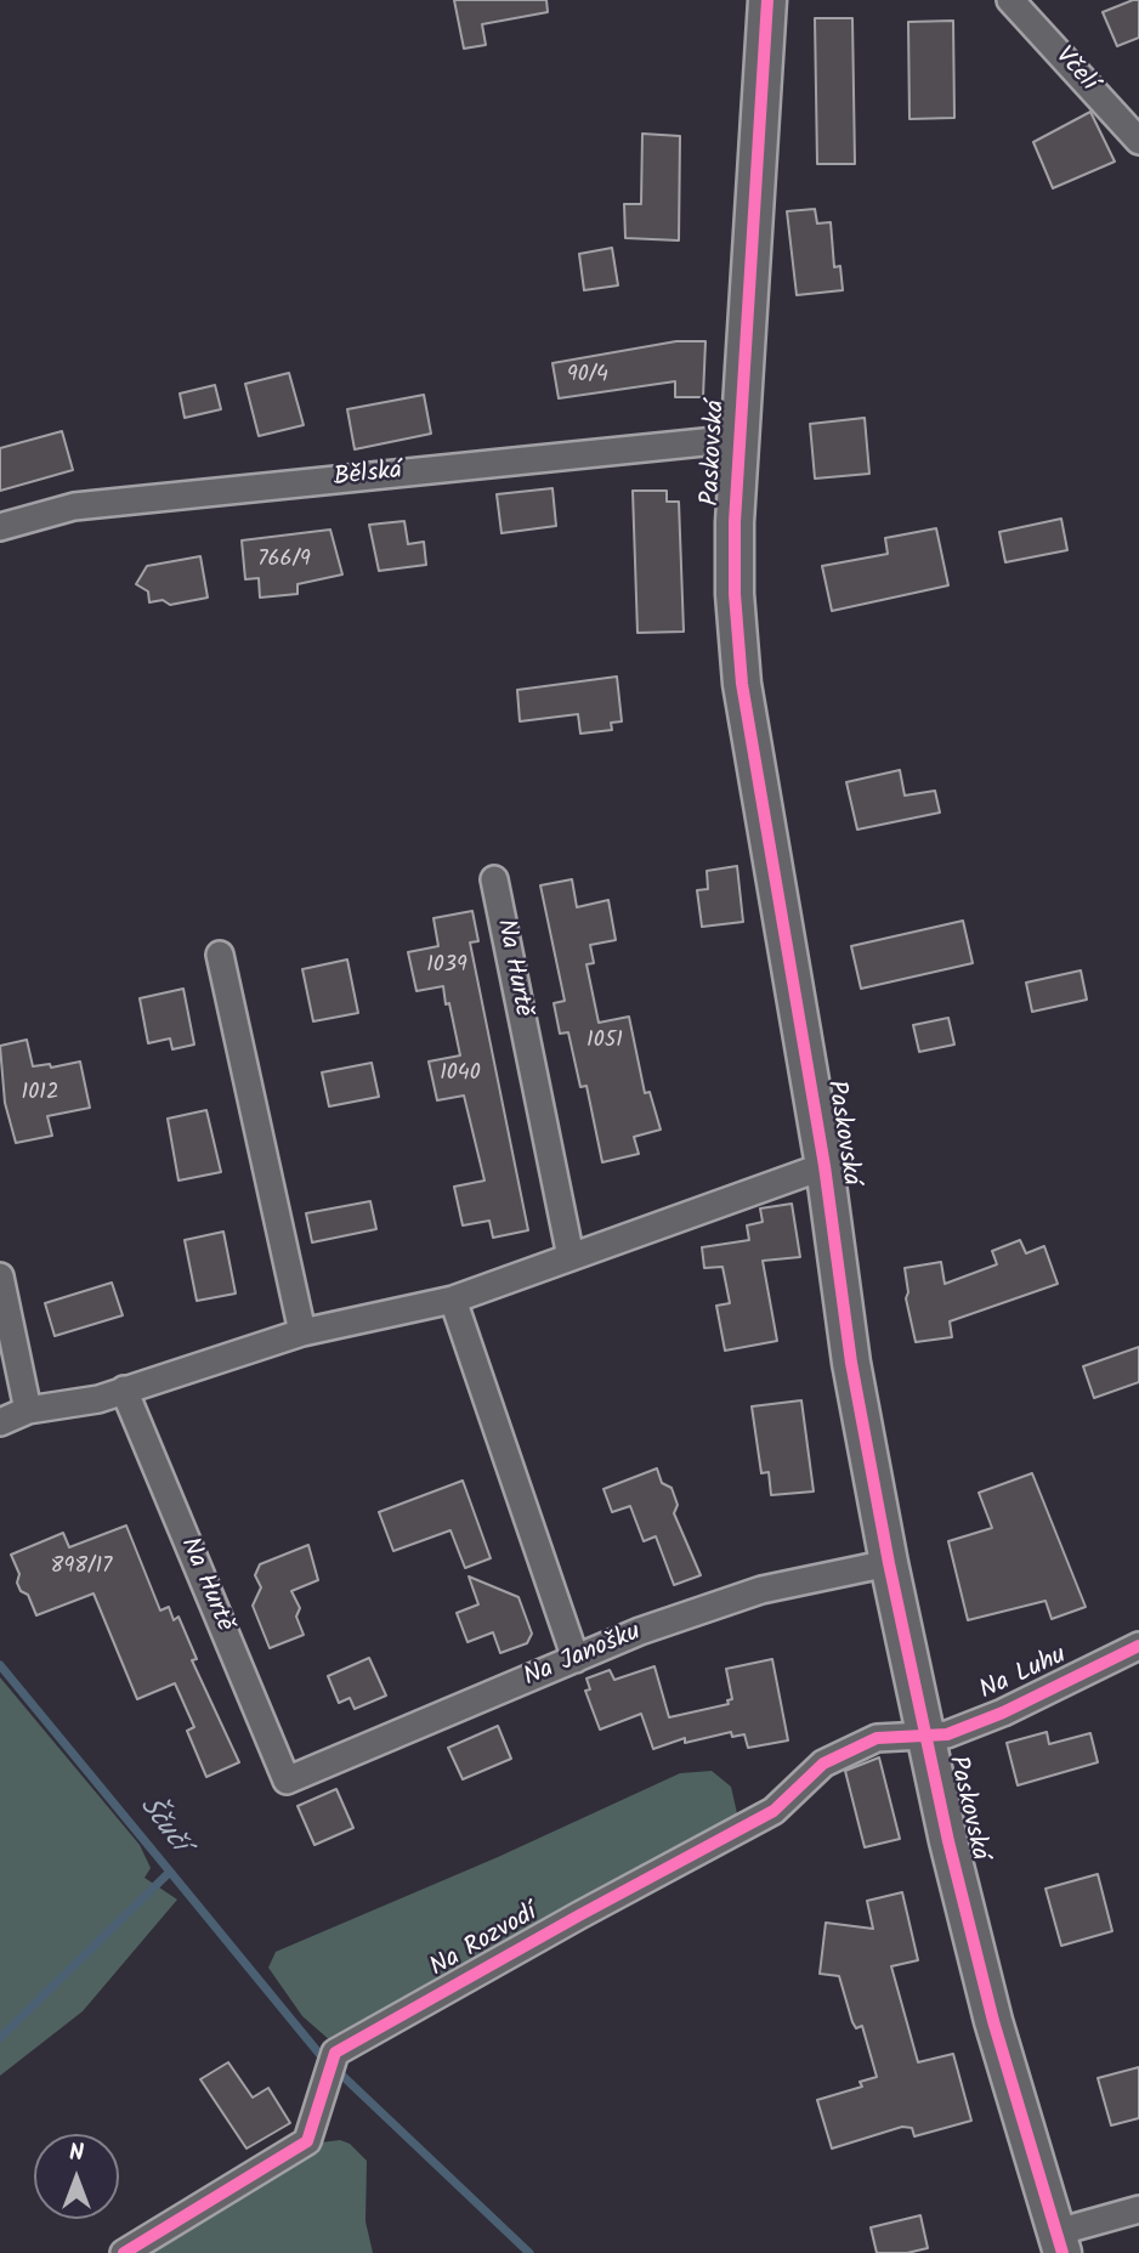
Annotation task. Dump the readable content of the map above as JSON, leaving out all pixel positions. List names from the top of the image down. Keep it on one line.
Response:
{"streets":{"street":["Včelí","Paskovská","Bělská","Na Hurtě","Na Janošku","Na Luhu","Na Rozvodí"]},"crossings":[["Paskovská","Bělská"],["Paskovská","Na Janošku"],["Paskovská","Na Luhu"],["Paskovská","Na Rozvodí"],["Na Hurtě","Na Janošku"],["Na Luhu","Na Rozvodí"]],"water":["Ščučí"],"house_numbers":["90/4","766/9","1039","1051","1040","1012","898/17"],"north":"top"}
